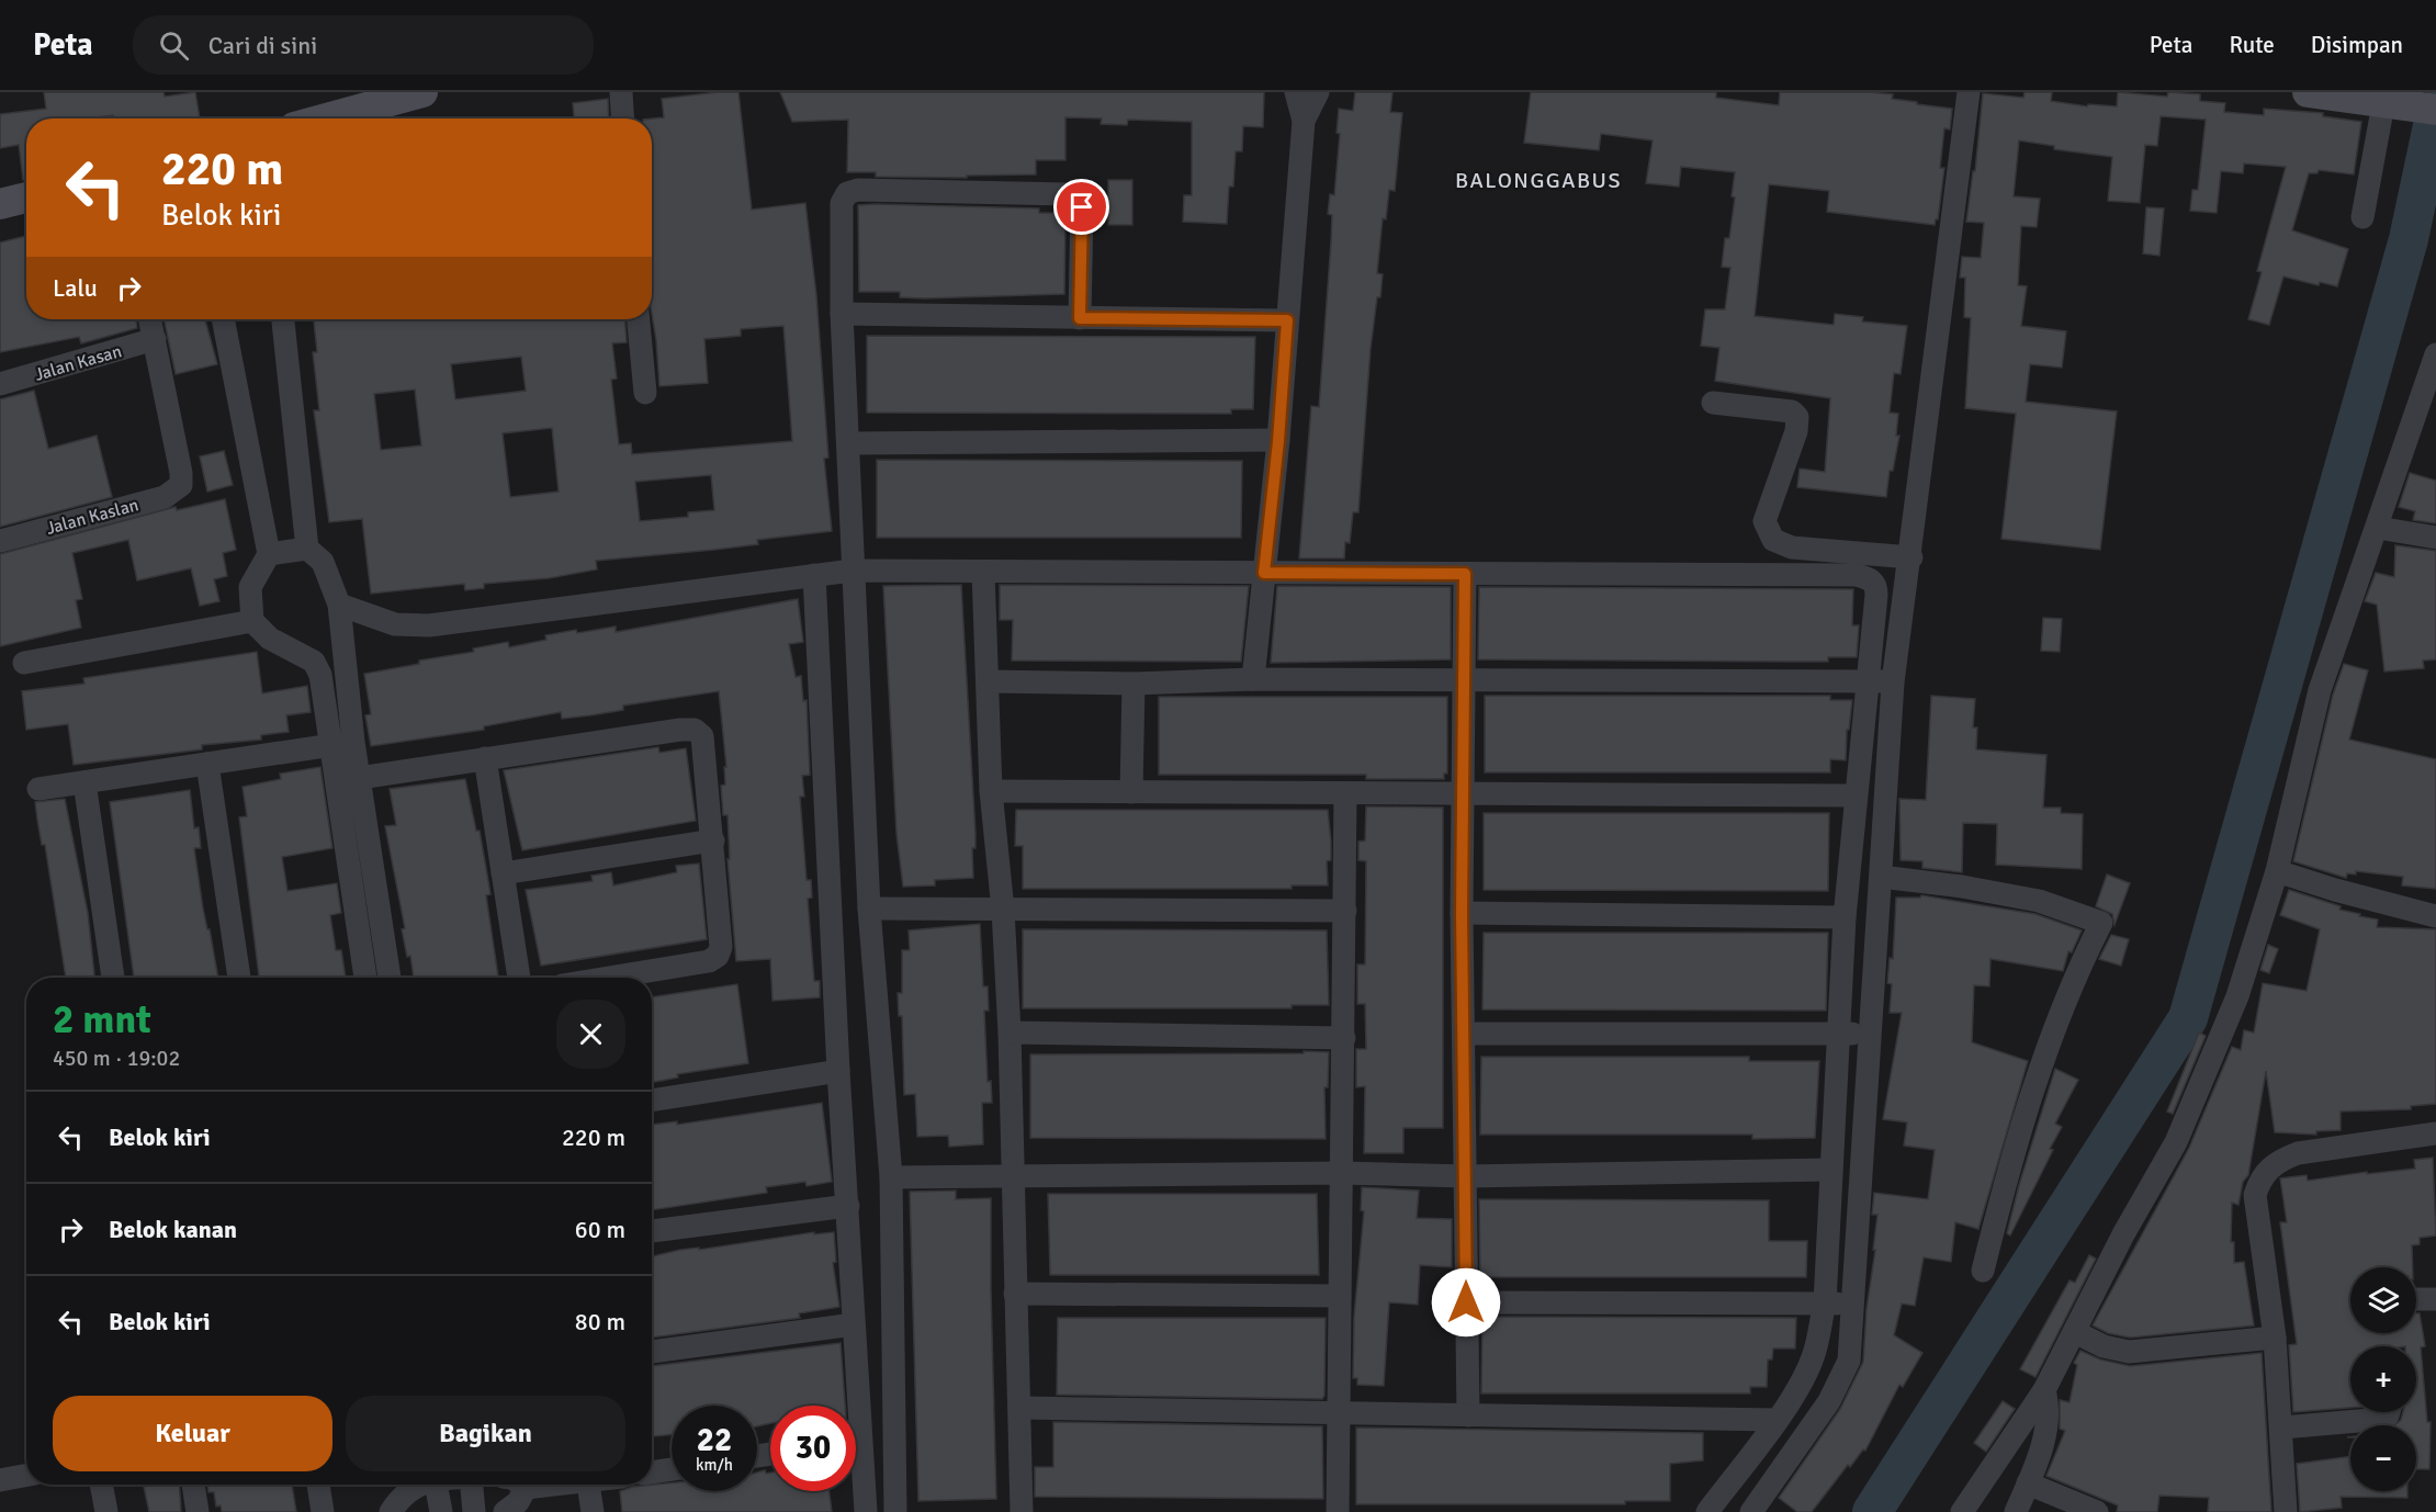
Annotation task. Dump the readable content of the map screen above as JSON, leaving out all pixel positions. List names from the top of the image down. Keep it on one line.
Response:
{"streets":{"street":["Jalan Kasan","Jalan Kaslan"]},"crossings":[["Jalan Kasan","Jalan Kaslan"]],"districts":["BALONGGABUS"],"page":{"header":"Peta","search":"Cari di sini","nav":["Peta","Rute","Disimpan"],"turn":["220 m","Belok kiri"],"then":"Lalu","heading":["2 mnt","450 m · 19:02"],"list":[{"name":"Belok kiri","value":"220 m"},{"name":"Belok kanan","value":"60 m"},{"name":"Belok kiri","value":"80 m"}],"map_buttons":["+","−"],"buttons":["Keluar","Bagikan"],"speed":"22 km/h","limit":"30"}}
